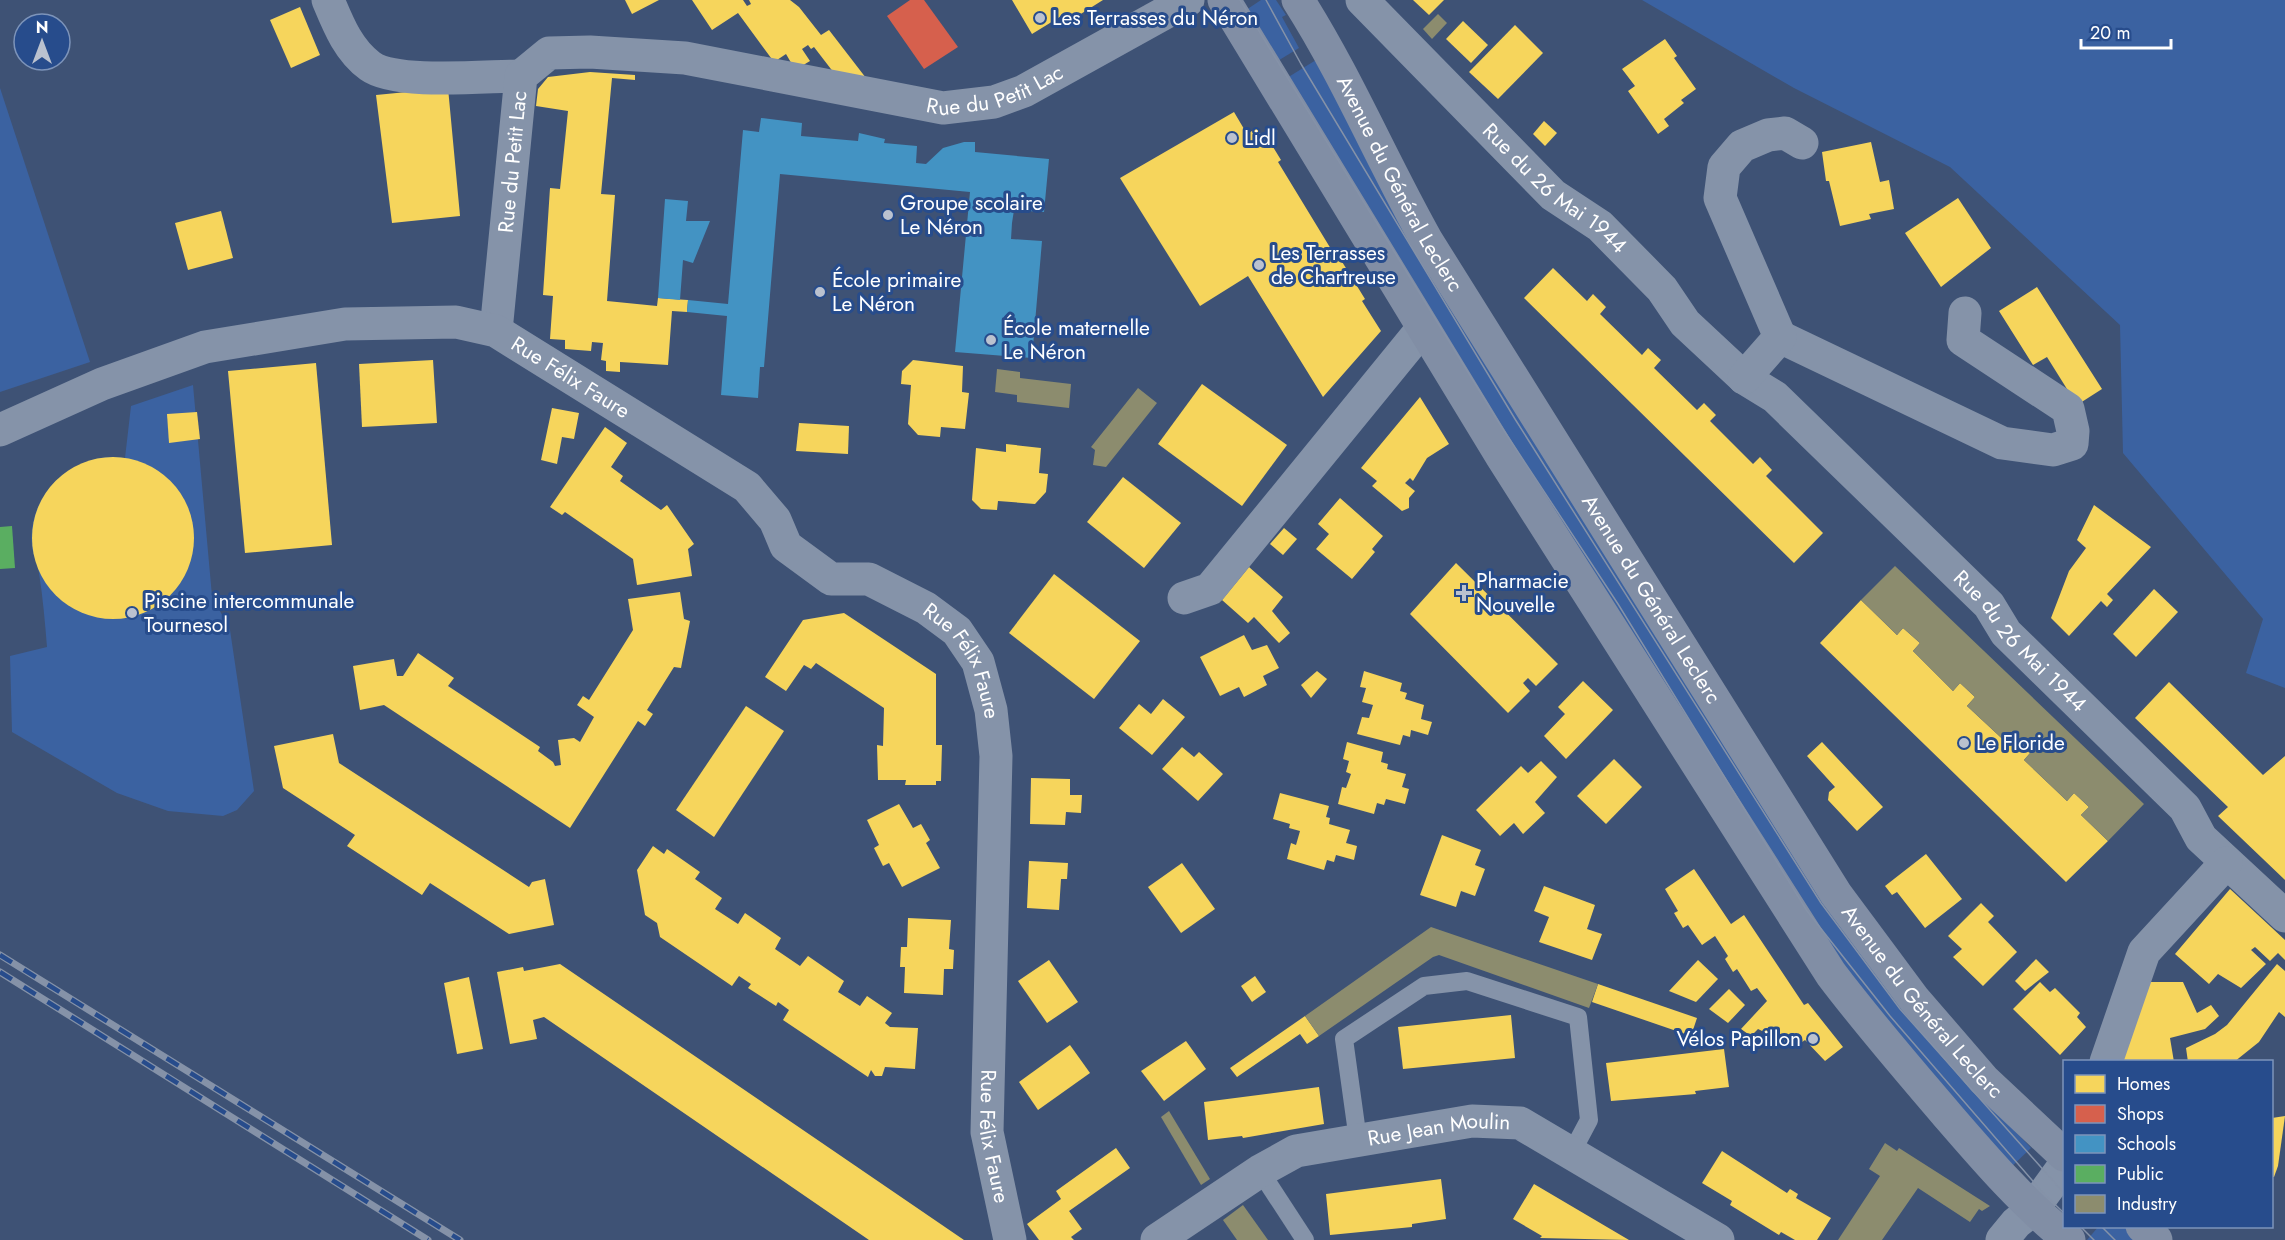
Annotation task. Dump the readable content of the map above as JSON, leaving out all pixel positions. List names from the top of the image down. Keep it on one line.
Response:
{"streets":{"main road":["Avenue du Général Leclerc"],"street":["Rue du Petit Lac","Rue du 26 Mai 1944","Rue Félix Faure","Rue Jean Moulin"]},"crossings":[["Rue du Petit Lac","Rue Félix Faure"]],"places":{"other":["Les Terrasses du Néron","Lidl","Groupe scolaire Le Néron","Les Terrasses de Chartreuse","École primaire Le Néron","École maternelle Le Néron","Piscine intercommunale Tournesol","Le Floride","Vélos Papillon"],"health":["Pharmacie Nouvelle"]},"legend":["Homes","Shops","Schools","Public","Industry"],"scale_bar":"20 m","north":"top"}
